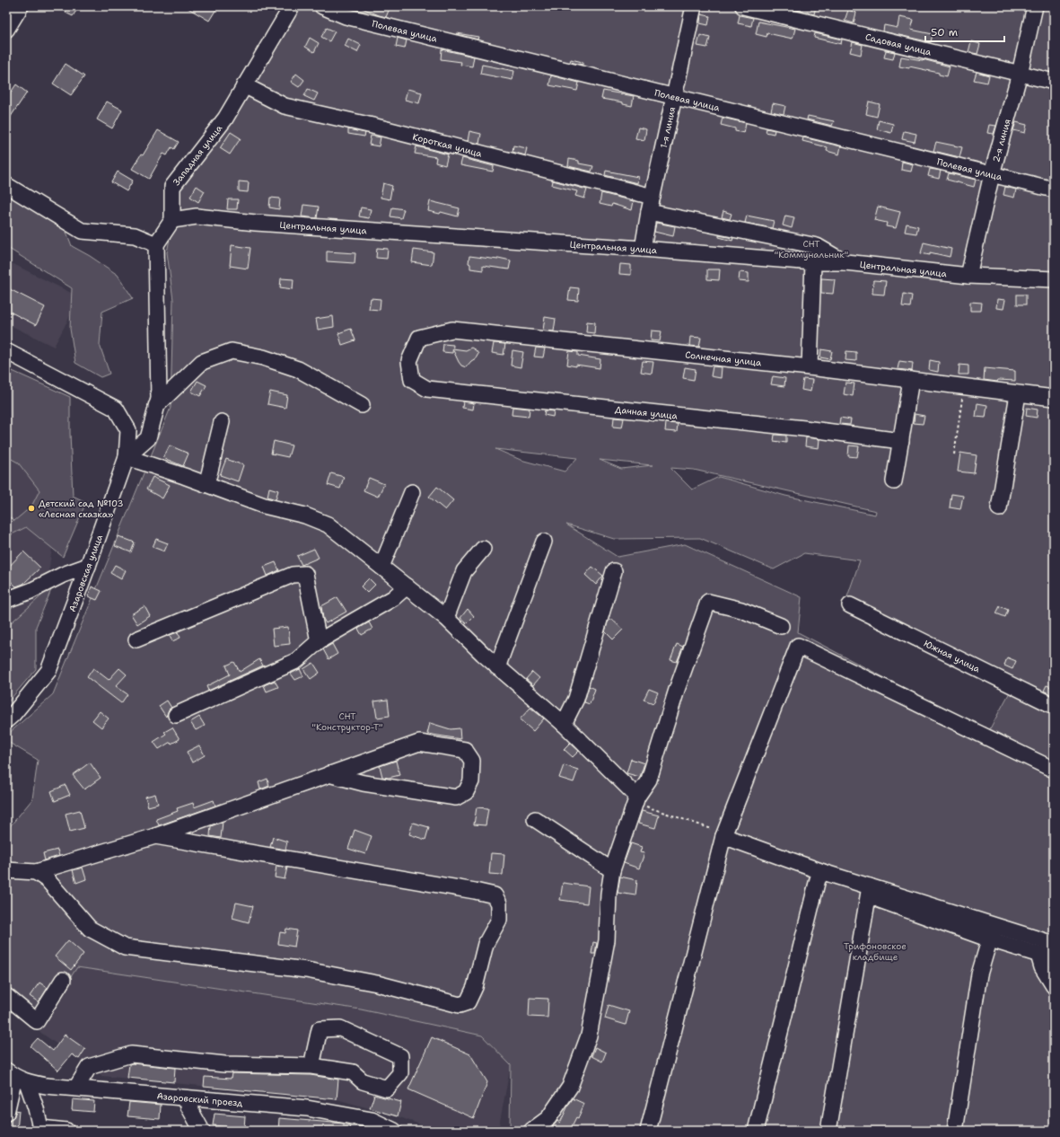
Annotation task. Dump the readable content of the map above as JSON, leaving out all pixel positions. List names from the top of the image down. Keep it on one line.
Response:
{"streets":{"street":["Полевая улица","Садовая улица","1-я линия","2-я линия","Короткая улица","Западная улица","Центральная улица","Солнечная улица","Дачная улица","Азаровская улица","Южная улица","Азаровский проезд"]},"crossings":[["Полевая улица","1-я линия"],["Полевая улица","2-я линия"],["Садовая улица","2-я линия"],["1-я линия","Короткая улица"],["1-я линия","Центральная улица"],["2-я линия","Центральная улица"],["Короткая улица","Западная улица"],["Западная улица","Центральная улица"],["Солнечная улица","Дачная улица"]],"parks":["СНТ \"Коммунальник\"","СНТ \"Конструктор-Т\"","Трифоновское кладбище"],"places":["Детский сад №103 «Лесная сказка»"],"scale_bar":"50 m"}
